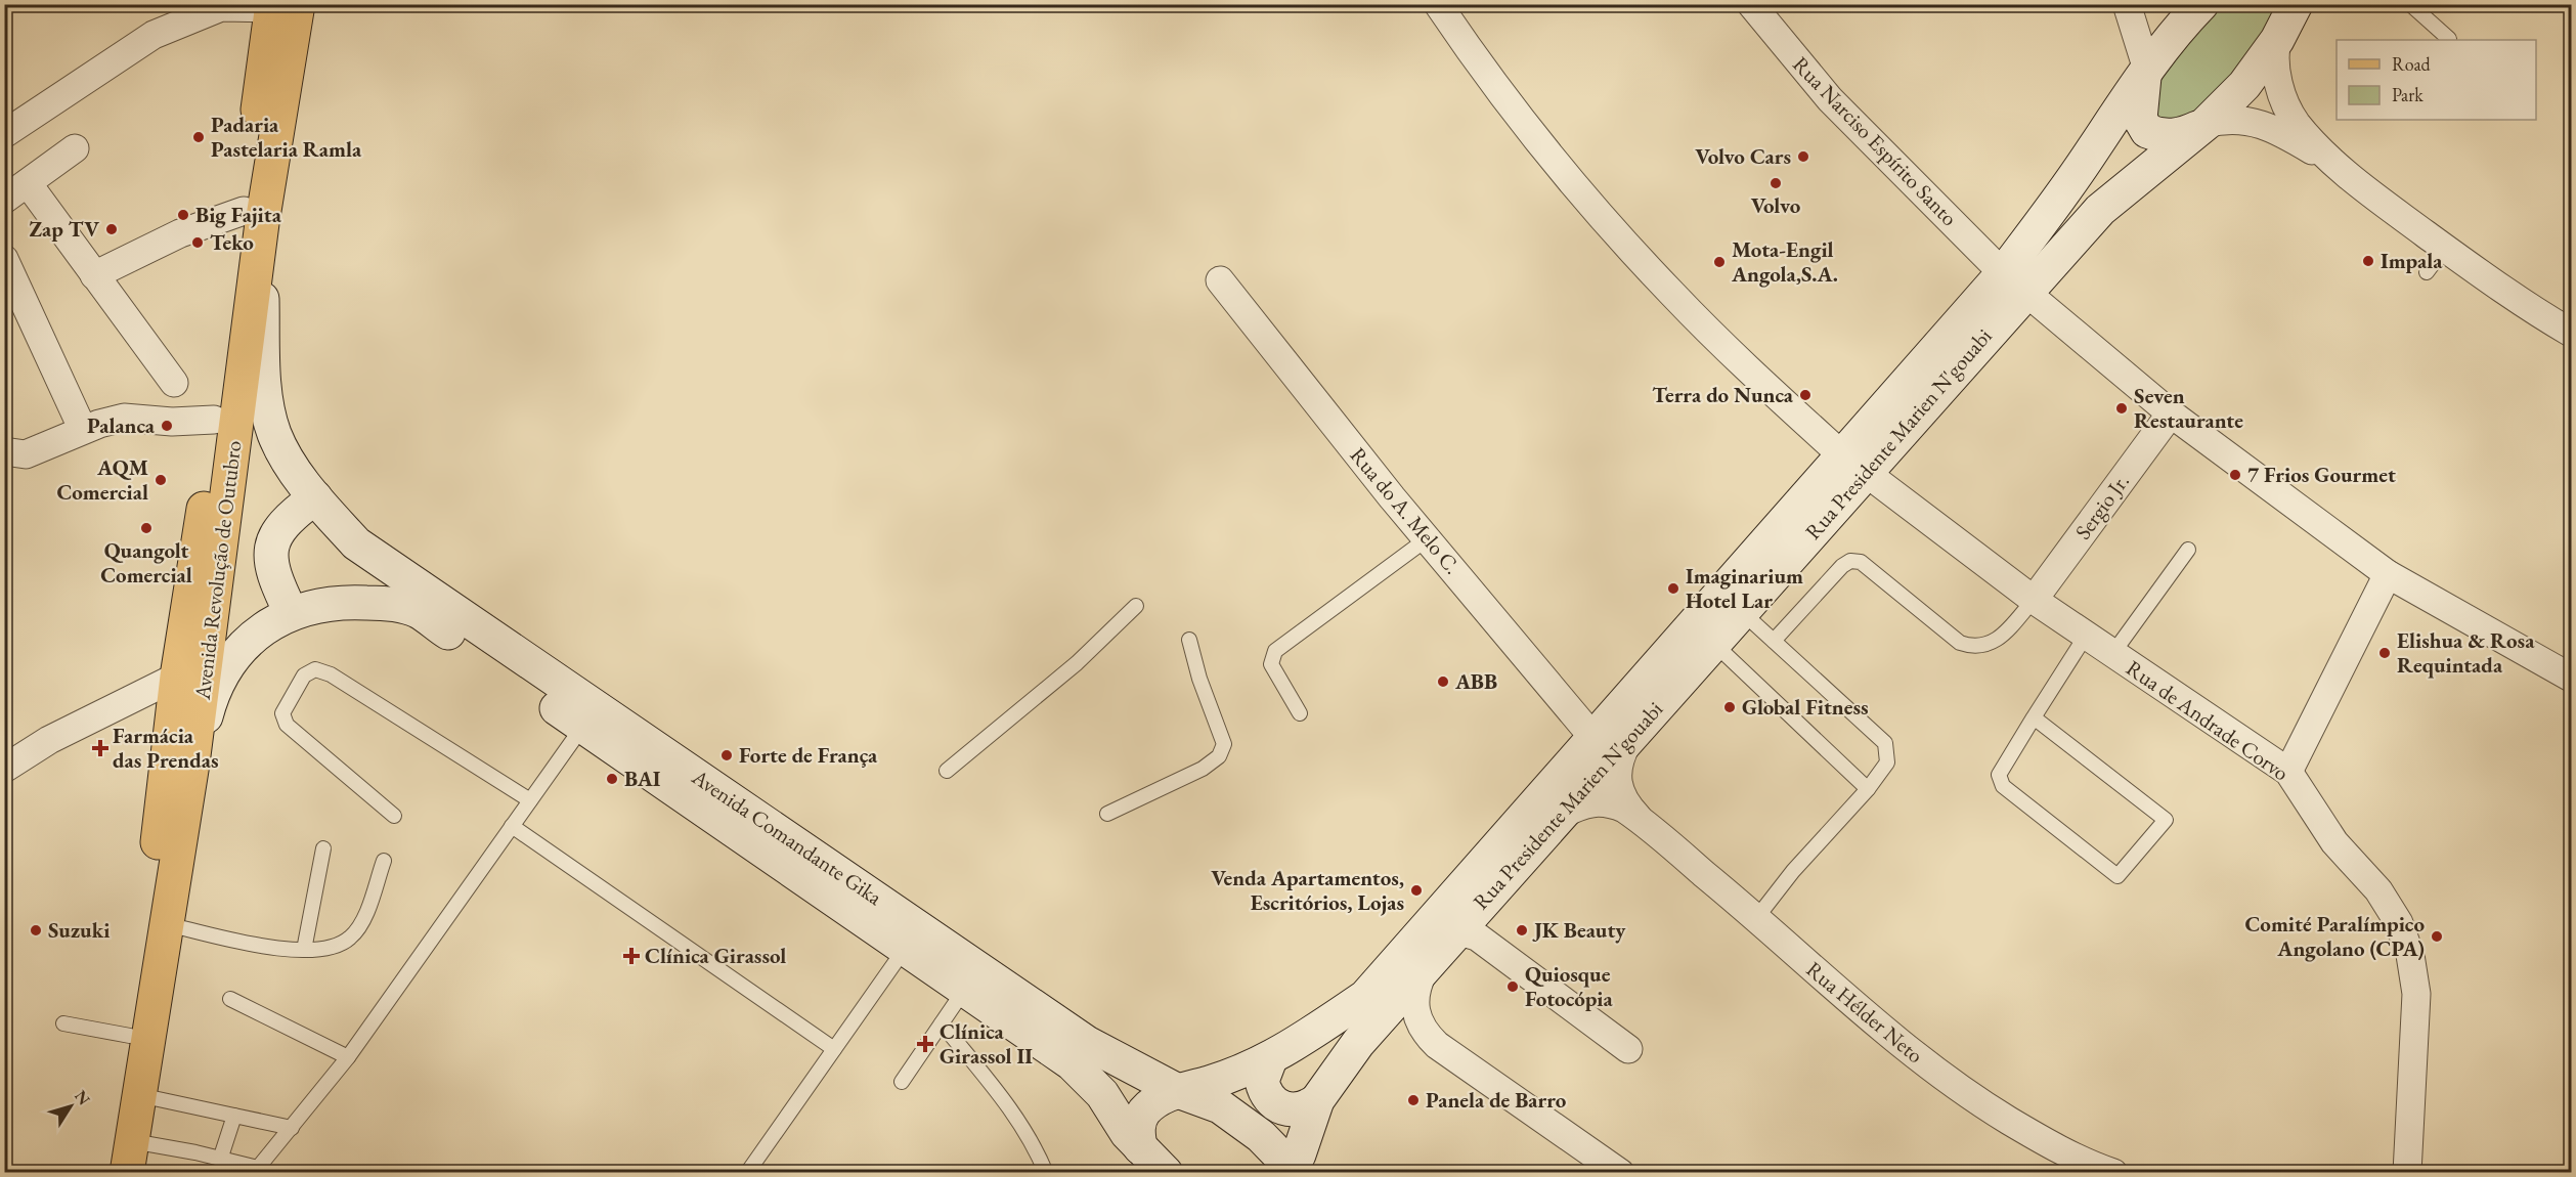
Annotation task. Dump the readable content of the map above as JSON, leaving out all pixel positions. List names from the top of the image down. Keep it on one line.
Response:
{"streets":{"main road":["Avenida Revolução de Outubro"],"street":["Rua Narciso Espírito Santo","Rua Presidente Marien N'gouabi","Sergio Jr.","Rua do A. Melo C.","Rua de Andrade Corvo","Avenida Comandante Gika","Rua Hélder Neto"]},"crossings":[["Rua Narciso Espírito Santo","Rua Presidente Marien N'gouabi"],["Rua Narciso Espírito Santo","Sergio Jr."],["Rua Presidente Marien N'gouabi","Rua do A. Melo C."],["Rua Presidente Marien N'gouabi","Rua de Andrade Corvo"],["Rua Presidente Marien N'gouabi","Avenida Comandante Gika"],["Rua Presidente Marien N'gouabi","Rua Hélder Neto"],["Sergio Jr.","Rua de Andrade Corvo"],["Avenida Revolução de Outubro","Avenida Comandante Gika"]],"places":{"other":["Padaria Pastelaria Ramla","Volvo Cars","Volvo","Big Fajita","Zap TV","Teko","Impala","Mota-Engil Angola,S.A.","Terra do Nunca","Seven Restaurante","Palanca","7 Frios Gourmet","AQM Comercial","Quangolt Comercial","Imaginarium Hotel Lar","Elishua & Rosa Requintada","ABB","Global Fitness","Forte de França","BAI","Venda Apartamentos, Escritórios, Lojas","Suzuki","JK Beauty","Comité Paralímpico Angolano (CPA)","Quiosque Fotocópia","Panela de Barro"],"health":["Farmácia das Prendas","Clínica Girassol","Clínica Girassol II"]},"legend":["Road","Park"],"north":"top right"}
